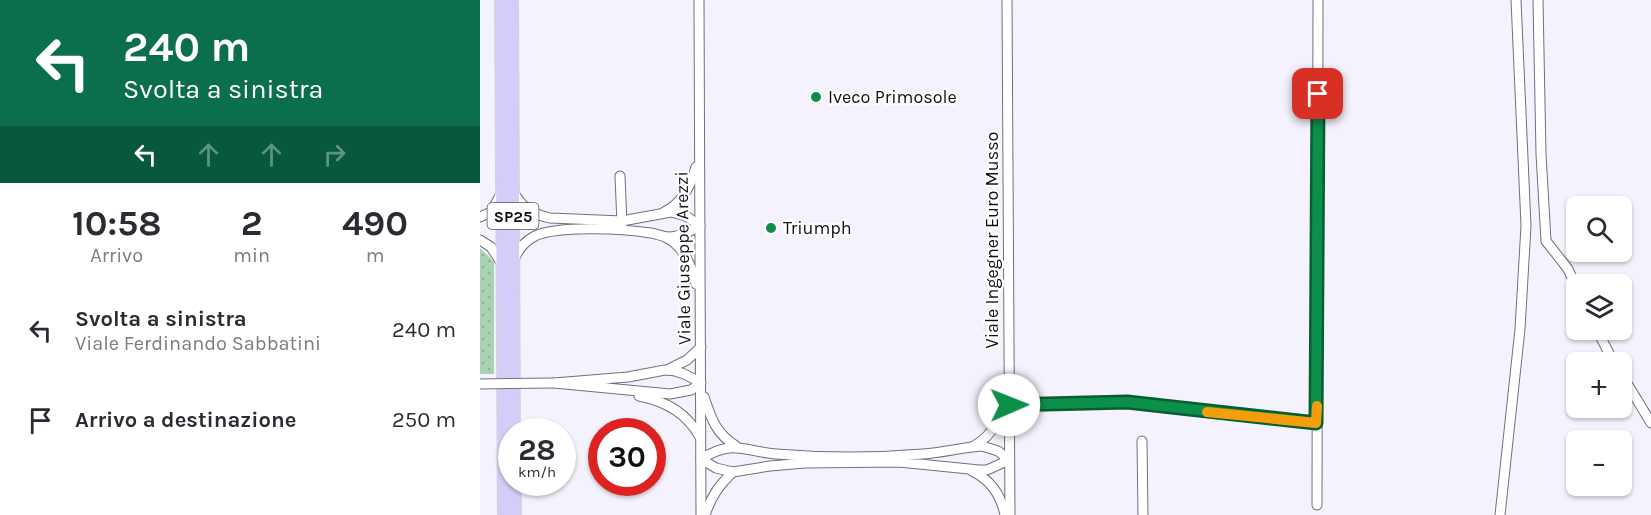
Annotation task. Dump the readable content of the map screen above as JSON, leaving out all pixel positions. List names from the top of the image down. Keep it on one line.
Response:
{"streets":{"main road":["SP25"],"street":["Viale Ingegner Euro Musso","Viale Giuseppe Arezzi"]},"places":["Iveco Primosole","Triumph"],"page":{"turn":["240 m","Svolta a sinistra"],"eta":["10:58","Arrivo","2","min","490","m"],"map_buttons":["+","−"],"list":[{"name":"Svolta a sinistra","note":"Viale Ferdinando Sabbatini","value":"240 m"},{"name":"Arrivo a destinazione","value":"250 m"}],"speed":"28 km/h","limit":"30"}}
